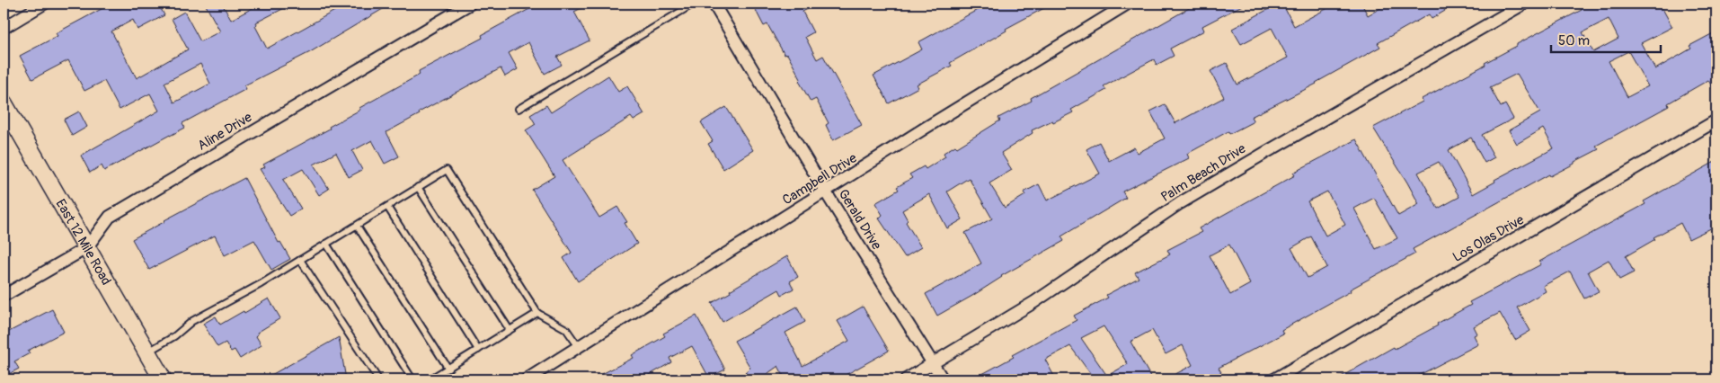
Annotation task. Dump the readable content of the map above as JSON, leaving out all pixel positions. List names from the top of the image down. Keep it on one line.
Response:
{"streets":{"main road":["East 12 Mile Road"],"street":["Aline Drive","Palm Beach Drive","Campbell Drive","Gerald Drive","Los Olas Drive"]},"crossings":[["Aline Drive","East 12 Mile Road"],["Palm Beach Drive","Gerald Drive"],["Campbell Drive","Gerald Drive"]],"scale_bar":"50 m"}
